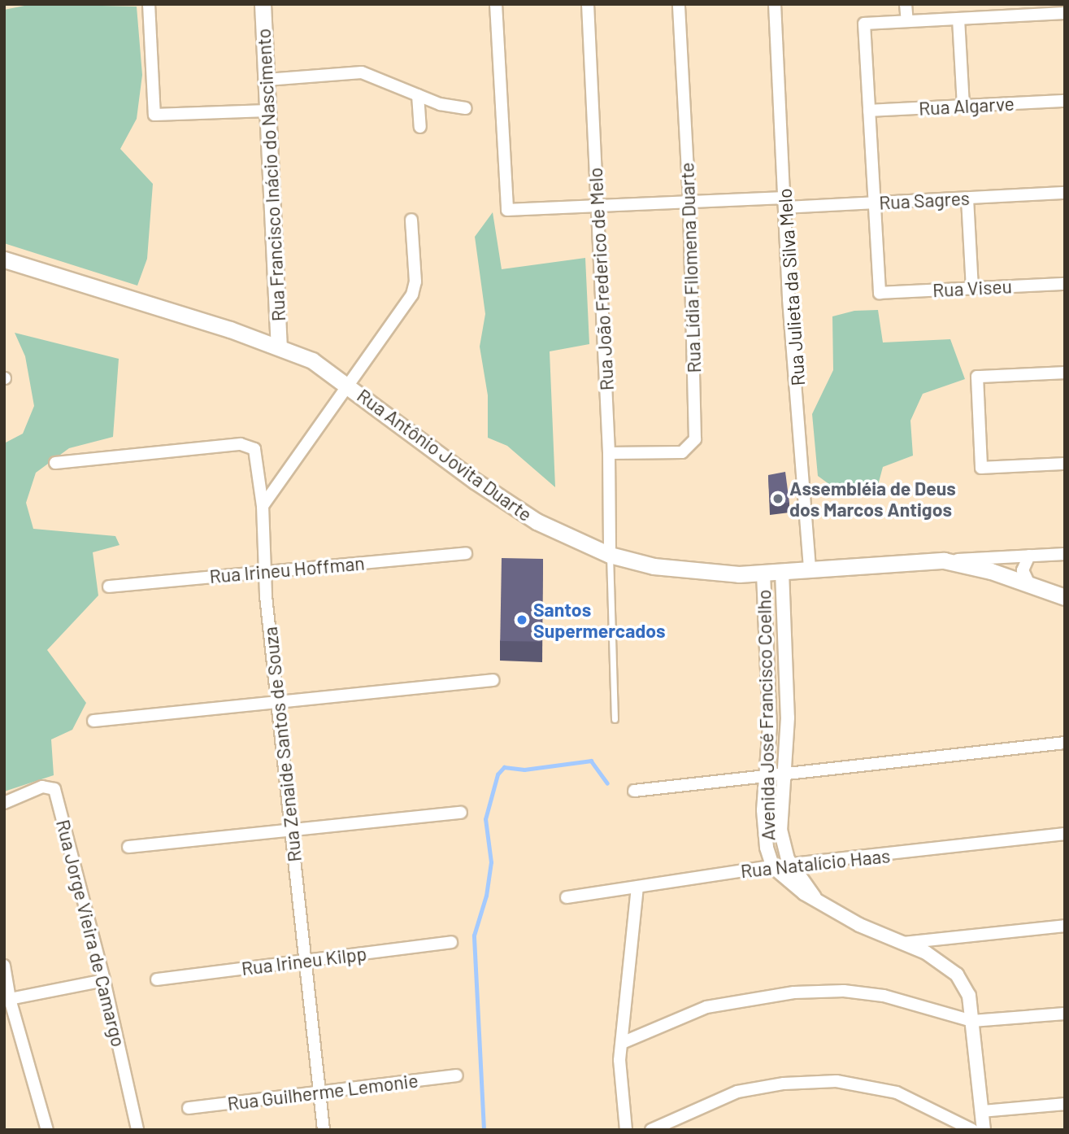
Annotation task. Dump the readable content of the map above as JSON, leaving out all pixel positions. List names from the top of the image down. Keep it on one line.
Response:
{"streets":{"main road":["Rua Francisco Inácio do Nascimento","Rua Antônio Jovita Duarte"],"street":["Rua Algarve","Rua Sagres","Rua Lídia Filomena Duarte","Rua João Frederico de Melo","Rua Julieta da Silva Melo","Rua Viseu","Rua Irineu Hoffman","Avenida José Francisco Coelho","Rua Zenaide Santos de Souza","Rua Natalício Haas","Rua Jorge Vieira de Camargo","Rua Irineu Kilpp","Rua Guilherme Lemonie"]},"crossings":[["Rua Francisco Inácio do Nascimento","Rua Antônio Jovita Duarte"],["Rua Sagres","Rua Lídia Filomena Duarte"],["Rua Sagres","Rua João Frederico de Melo"],["Rua Sagres","Rua Julieta da Silva Melo"],["Rua Sagres","Rua Viseu"],["Rua Lídia Filomena Duarte","Rua João Frederico de Melo"],["Rua João Frederico de Melo","Rua Antônio Jovita Duarte"],["Rua Julieta da Silva Melo","Rua Antônio Jovita Duarte"],["Rua Antônio Jovita Duarte","Avenida José Francisco Coelho"],["Rua Irineu Hoffman","Rua Zenaide Santos de Souza"],["Avenida José Francisco Coelho","Rua Natalício Haas"],["Rua Zenaide Santos de Souza","Rua Irineu Kilpp"],["Rua Zenaide Santos de Souza","Rua Guilherme Lemonie"]],"places":["Assembléia de Deus dos Marcos Antigos","Santos Supermercados"]}
